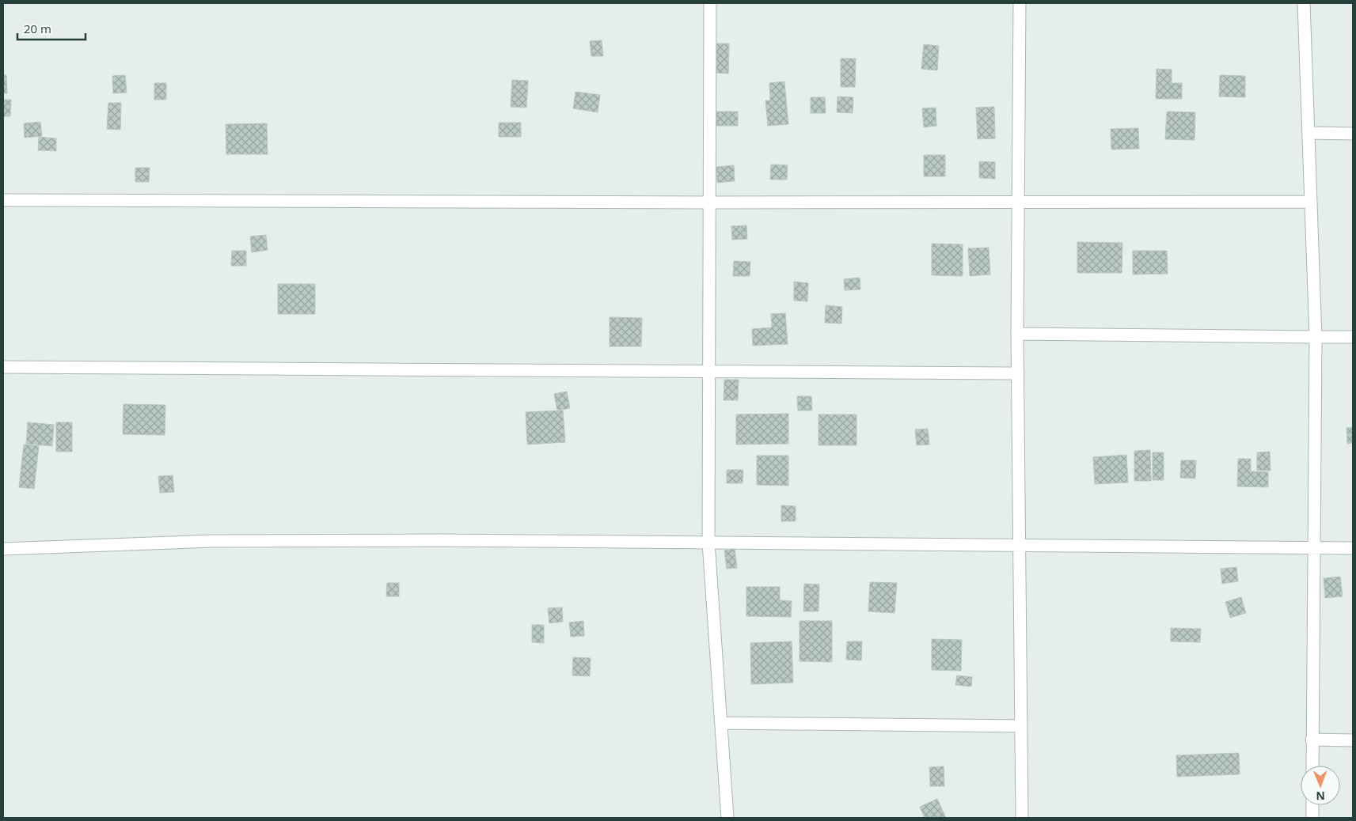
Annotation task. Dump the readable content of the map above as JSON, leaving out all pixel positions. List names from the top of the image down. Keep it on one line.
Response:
{"scale_bar":"20 m","north":"bottom"}
